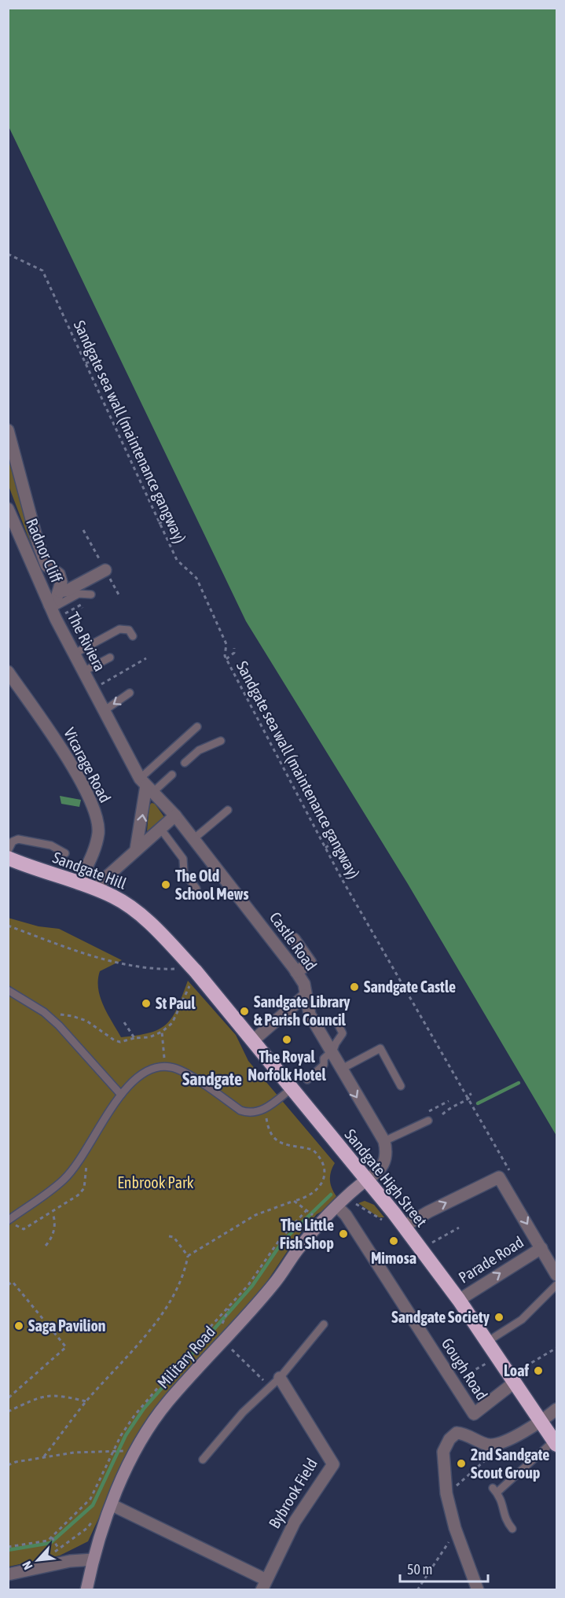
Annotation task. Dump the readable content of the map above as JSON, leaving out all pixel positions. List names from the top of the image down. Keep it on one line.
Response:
{"streets":{"highway":["Sandgate Hill","Sandgate High Street"],"main road":["Military Road"],"street":["Radnor Cliff","The Riviera","Vicarage Road","Castle Road","Parade Road","Gough Road","Bybrook Field"],"path":["Sandgate sea wall (maintenance gangway)"]},"crossings":[["Radnor Cliff","The Riviera"],["The Riviera","Castle Road"],["Vicarage Road","Sandgate Hill"],["Sandgate Hill","Sandgate High Street"],["Sandgate High Street","Parade Road"],["Sandgate High Street","Military Road"],["Sandgate High Street","Gough Road"],["Military Road","Gough Road"],["Military Road","Bybrook Field"]],"districts":["Sandgate"],"parks":["Enbrook Park"],"places":["The Old School Mews","Sandgate Castle","St Paul","Sandgate Library & Parish Council","The Royal Norfolk Hotel","The Little Fish Shop","Mimosa","Sandgate Society","Saga Pavilion","Loaf","2nd Sandgate Scout Group"],"scale_bar":"50 m","north":"bottom left"}
